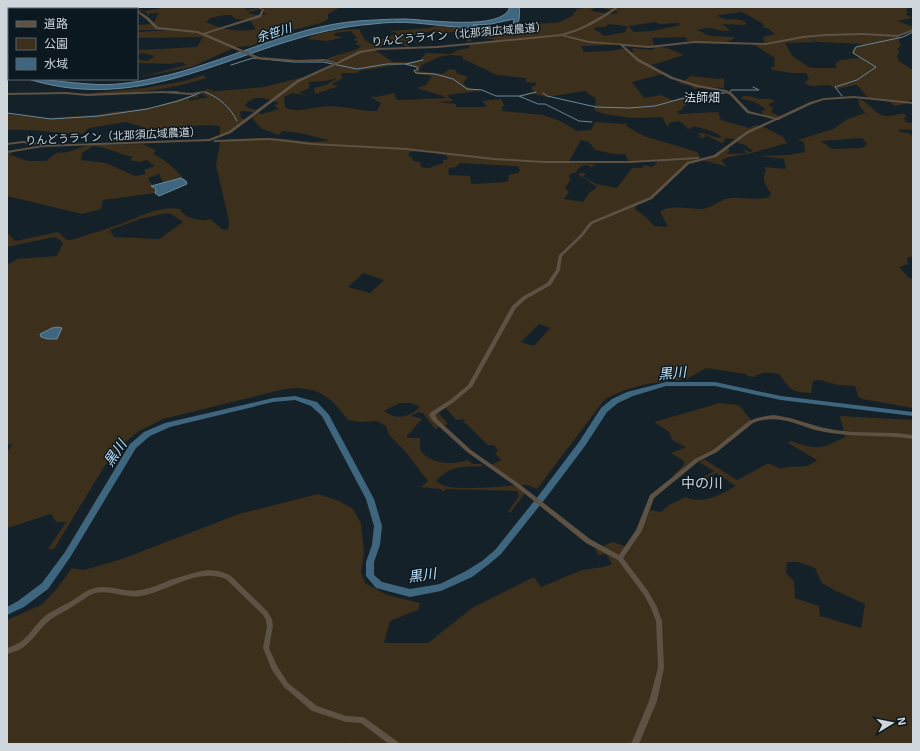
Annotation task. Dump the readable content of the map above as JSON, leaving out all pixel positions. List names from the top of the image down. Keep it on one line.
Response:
{"streets":{"street":["りんどうライン（北那須広域農道）"]},"districts":["法師畑","中の川"],"water":["余笹川","黒川"],"legend":["道路","公園","水域"],"north":"right"}
